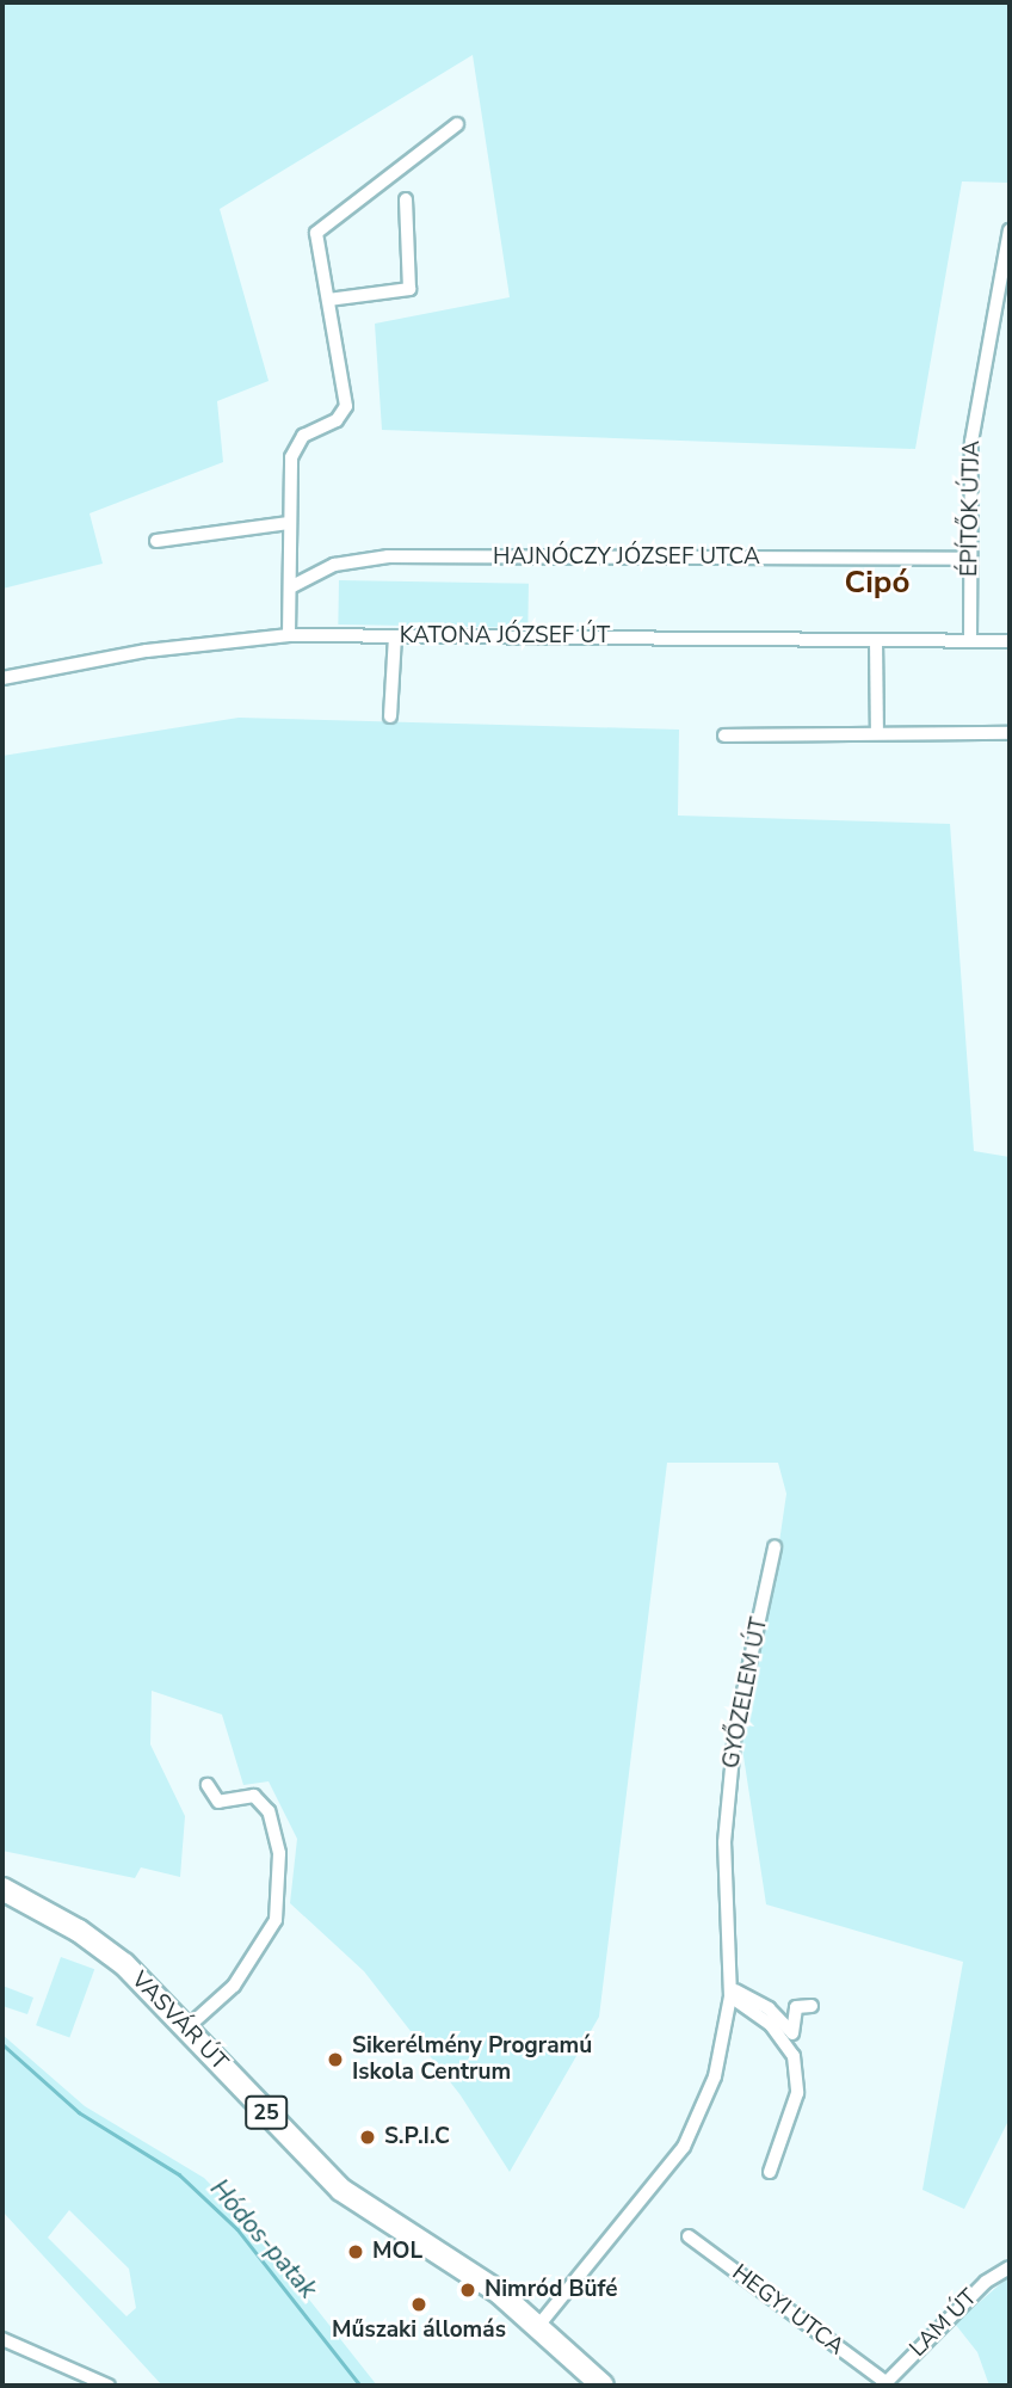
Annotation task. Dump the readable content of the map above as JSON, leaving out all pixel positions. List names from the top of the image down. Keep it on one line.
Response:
{"streets":{"main road":["VASVÁR ÚT","25"],"street":["ÉPÍTŐK ÚTJA","HAJNÓCZY JÓZSEF UTCA","KATONA JÓZSEF ÚT","GYŐZELEM ÚT","HEGYI UTCA","LAM ÚT"]},"crossings":[["ÉPÍTŐK ÚTJA","HAJNÓCZY JÓZSEF UTCA"],["ÉPÍTŐK ÚTJA","KATONA JÓZSEF ÚT"],["GYŐZELEM ÚT","VASVÁR ÚT"],["GYŐZELEM ÚT","25"],["VASVÁR ÚT","25"],["HEGYI UTCA","LAM ÚT"]],"districts":["Cipó"],"water":["Hódos-patak"],"places":["Sikerélmény Programú Iskola Centrum","S.P.I.C","MOL","Nimród Büfé","Műszaki állomás"]}
